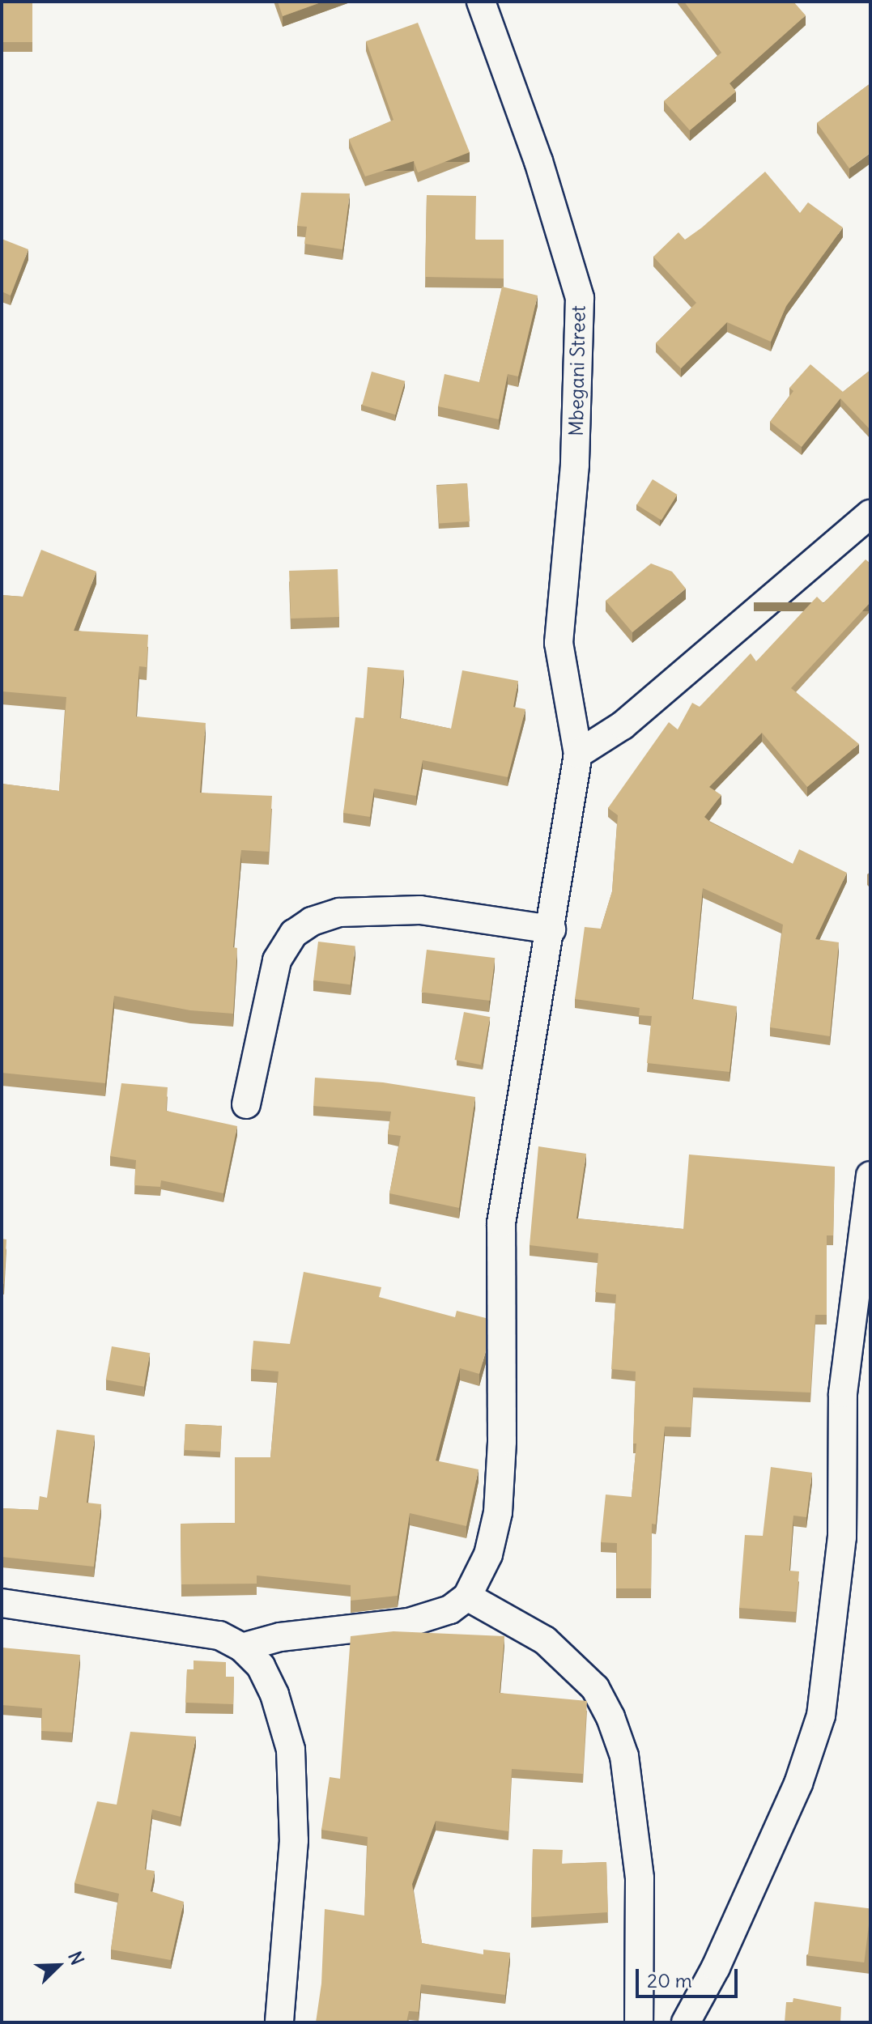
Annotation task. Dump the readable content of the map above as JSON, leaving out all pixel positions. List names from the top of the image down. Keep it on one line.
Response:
{"streets":{"street":["Mbegani Street"]},"scale_bar":"20 m","north":"top right"}
